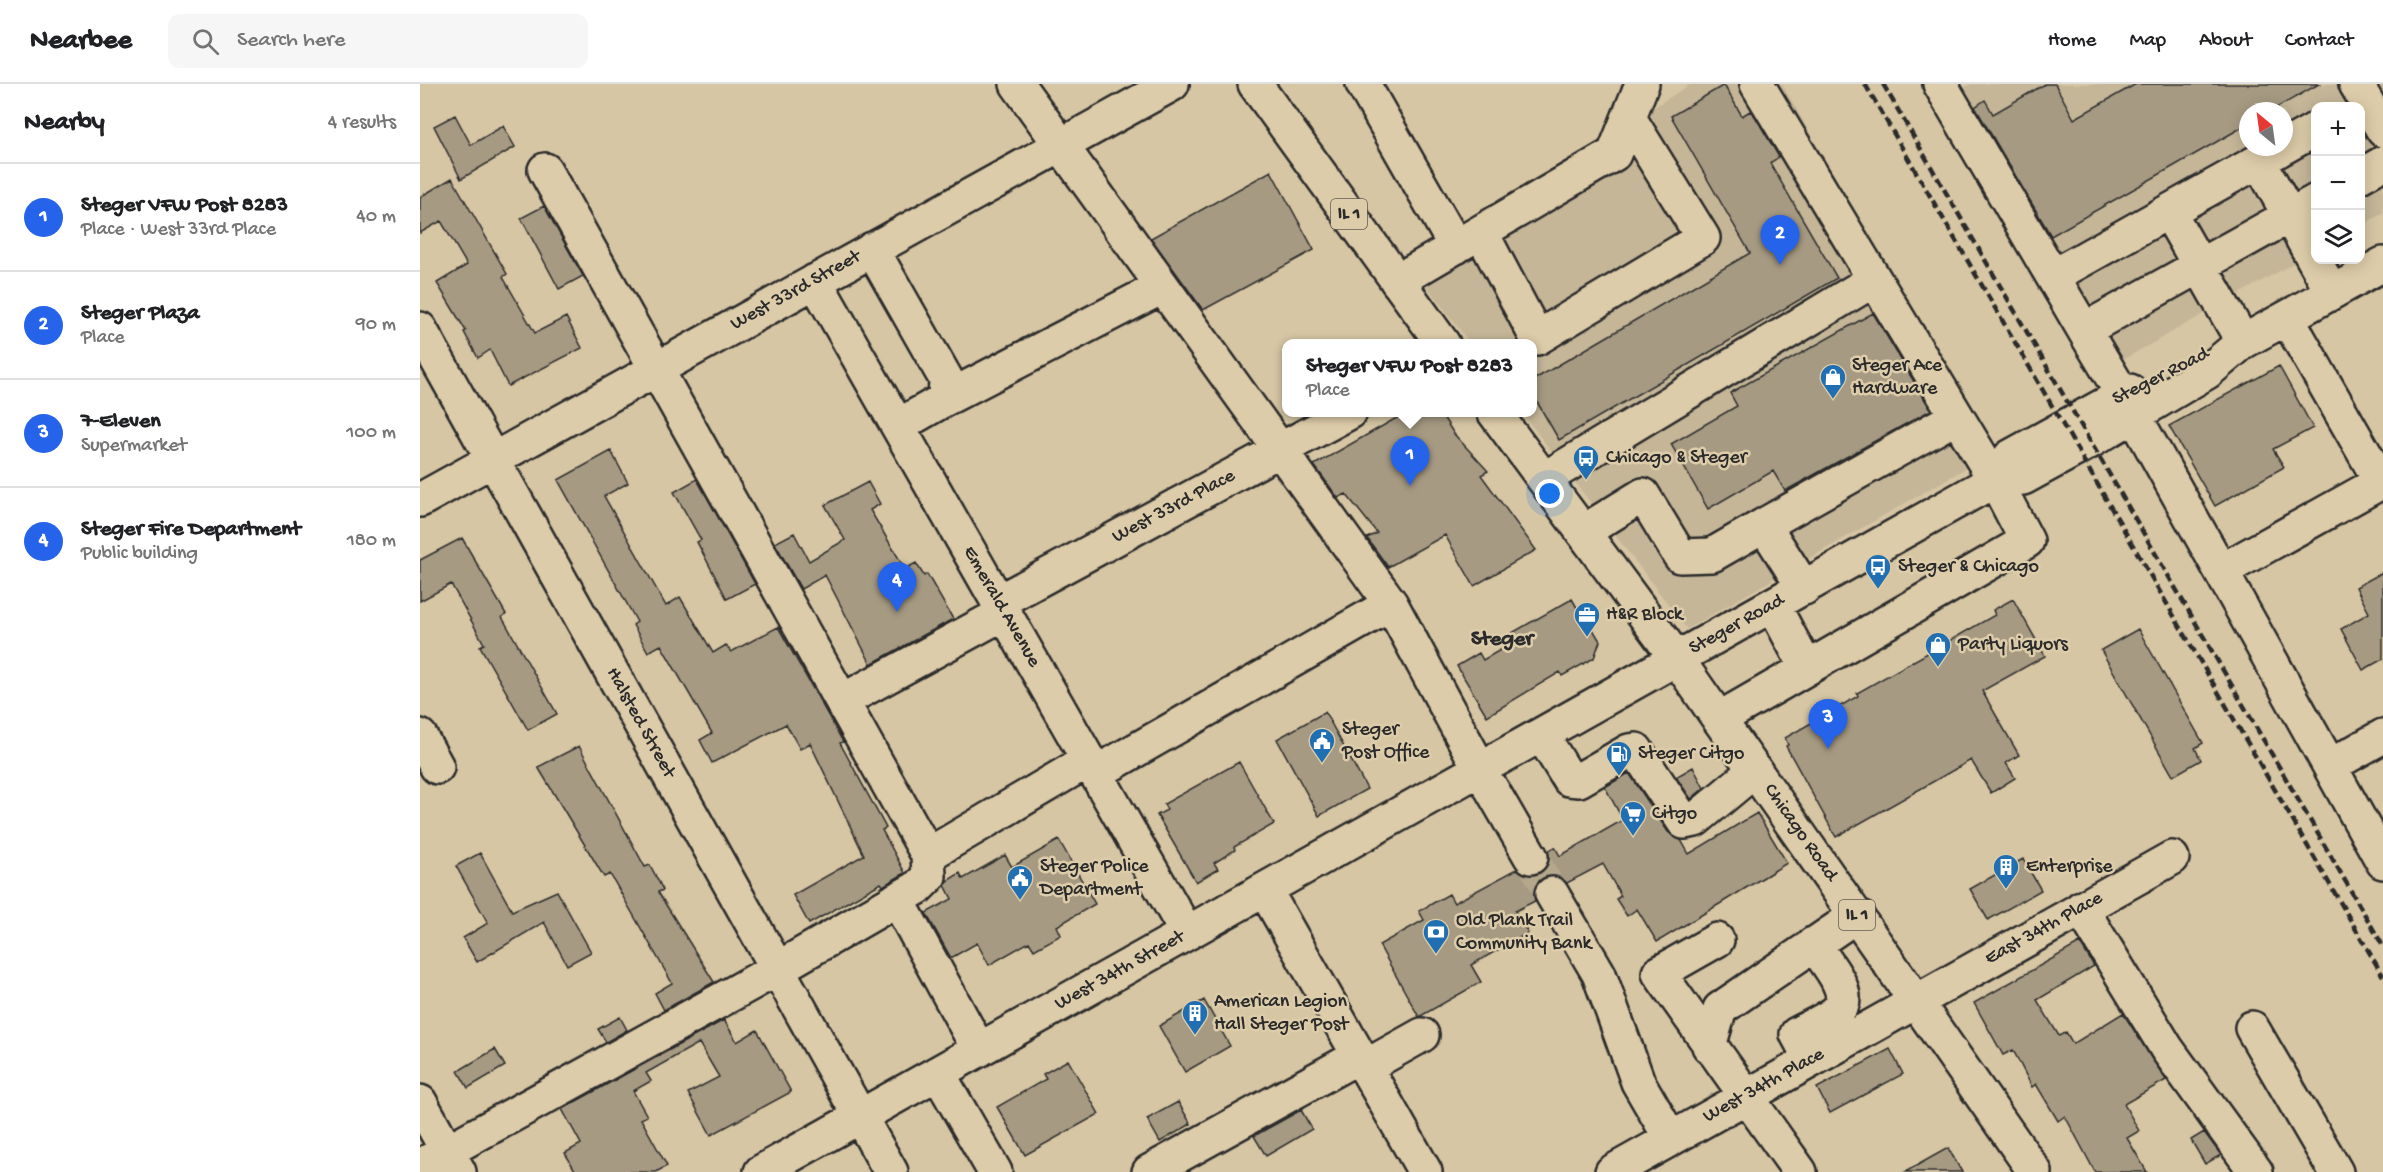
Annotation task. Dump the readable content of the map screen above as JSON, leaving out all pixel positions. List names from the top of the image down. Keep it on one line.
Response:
{"streets":{"street":["IL 1","West 33rd Street","Steger Road","West 33rd Place","Emerald Avenue","Halsted Street","Chicago Road","East 34th Place","West 34th Street","West 34th Place"]},"crossings":[["West 33rd Street","Emerald Avenue"],["West 33rd Street","Halsted Street"],["Steger Road","Chicago Road"],["Steger Road","West 34th Street"],["West 33rd Place","Emerald Avenue"],["Emerald Avenue","West 34th Street"],["Halsted Street","West 34th Street"],["Chicago Road","East 34th Place"],["Chicago Road","West 34th Place"],["East 34th Place","West 34th Place"]],"districts":["Steger"],"places":{"shop":["Steger Ace Hardware","Party Liquors"],"bus stop":["Chicago & Steger","Steger & Chicago"],"office":["H&R Block"],"public building":["Steger Post Office","Steger Police Department"],"fuel station":["Steger Citgo"],"supermarket":["Citgo"],"building":["Enterprise","American Legion Hall Steger Post"],"bank":["Old Plank Trail Community Bank"]},"north":"top left","page":{"header":"Nearbee","search":"Search here","nav":["Home","Map","About","Contact"],"heading":["Nearby","4 results"],"map_buttons":["+","−"],"list":[{"mark":"1","name":"Steger VFW Post 8283","note":"Place · West 33rd Place","value":"40 m"},{"mark":"2","name":"Steger Plaza","note":"Place","value":"90 m"},{"mark":"3","name":"7-Eleven","note":"Supermarket","value":"100 m"},{"mark":"4","name":"Steger Fire Department","note":"Public building","value":"180 m"}],"pins":["2","1","4","3"],"popup":["Steger VFW Post 8283","Place"]}}
